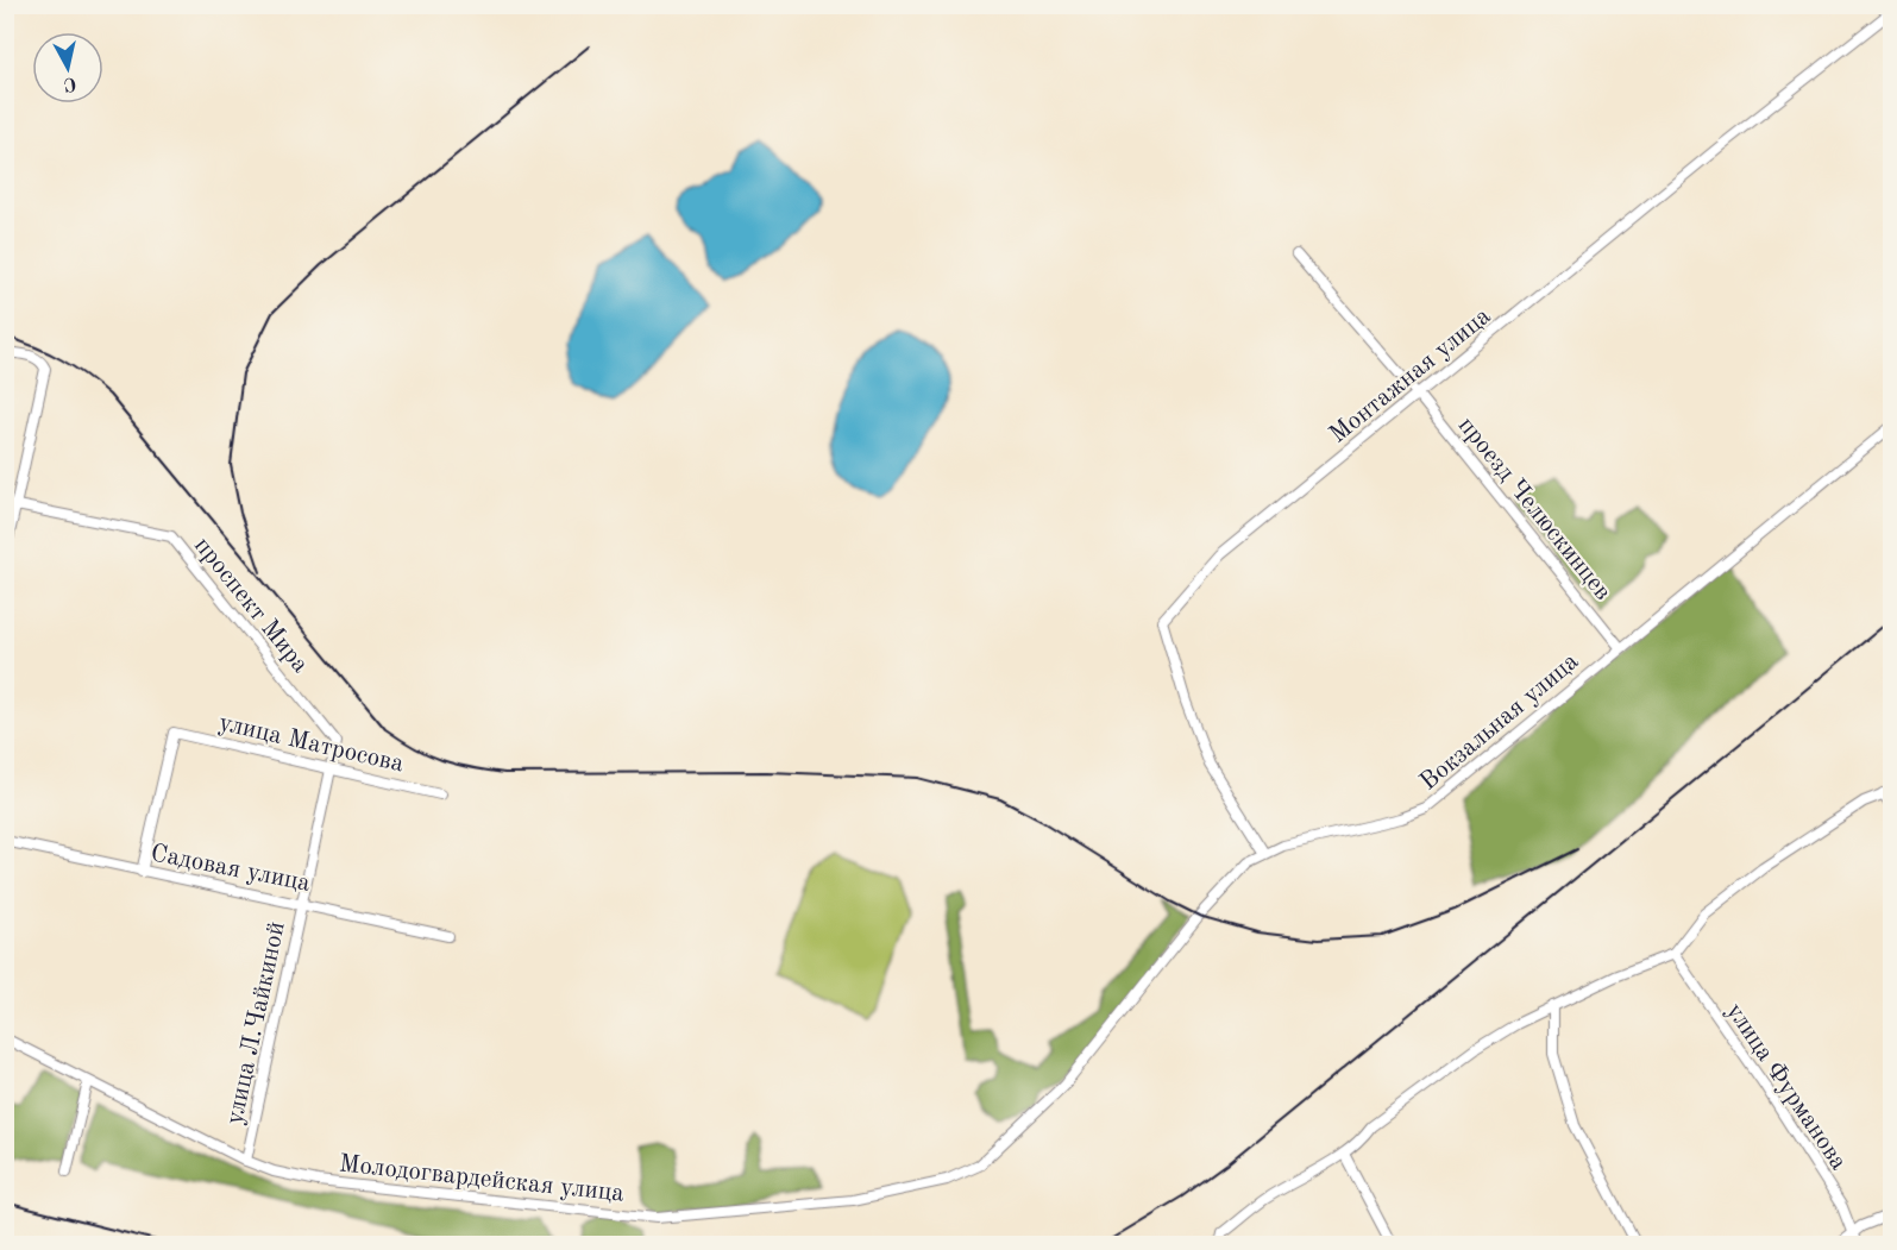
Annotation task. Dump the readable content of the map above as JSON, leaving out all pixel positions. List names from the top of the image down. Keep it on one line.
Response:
{"streets":{"street":["Монтажная улица","проезд Челюскинцев","проспект Мира","Вокзальная улица","улица Матросова","Садовая улица","улица Л.Чайкиной","улица Фурманова","Молодогвардейская улица"]},"crossings":[["Монтажная улица","проезд Челюскинцев"],["Монтажная улица","Вокзальная улица"],["проезд Челюскинцев","Вокзальная улица"],["проспект Мира","улица Матросова"],["проспект Мира","улица Л.Чайкиной"],["Вокзальная улица","Молодогвардейская улица"],["улица Матросова","Садовая улица"],["улица Матросова","улица Л.Чайкиной"],["Садовая улица","улица Л.Чайкиной"],["улица Л.Чайкиной","Молодогвардейская улица"]],"north":"bottom"}
